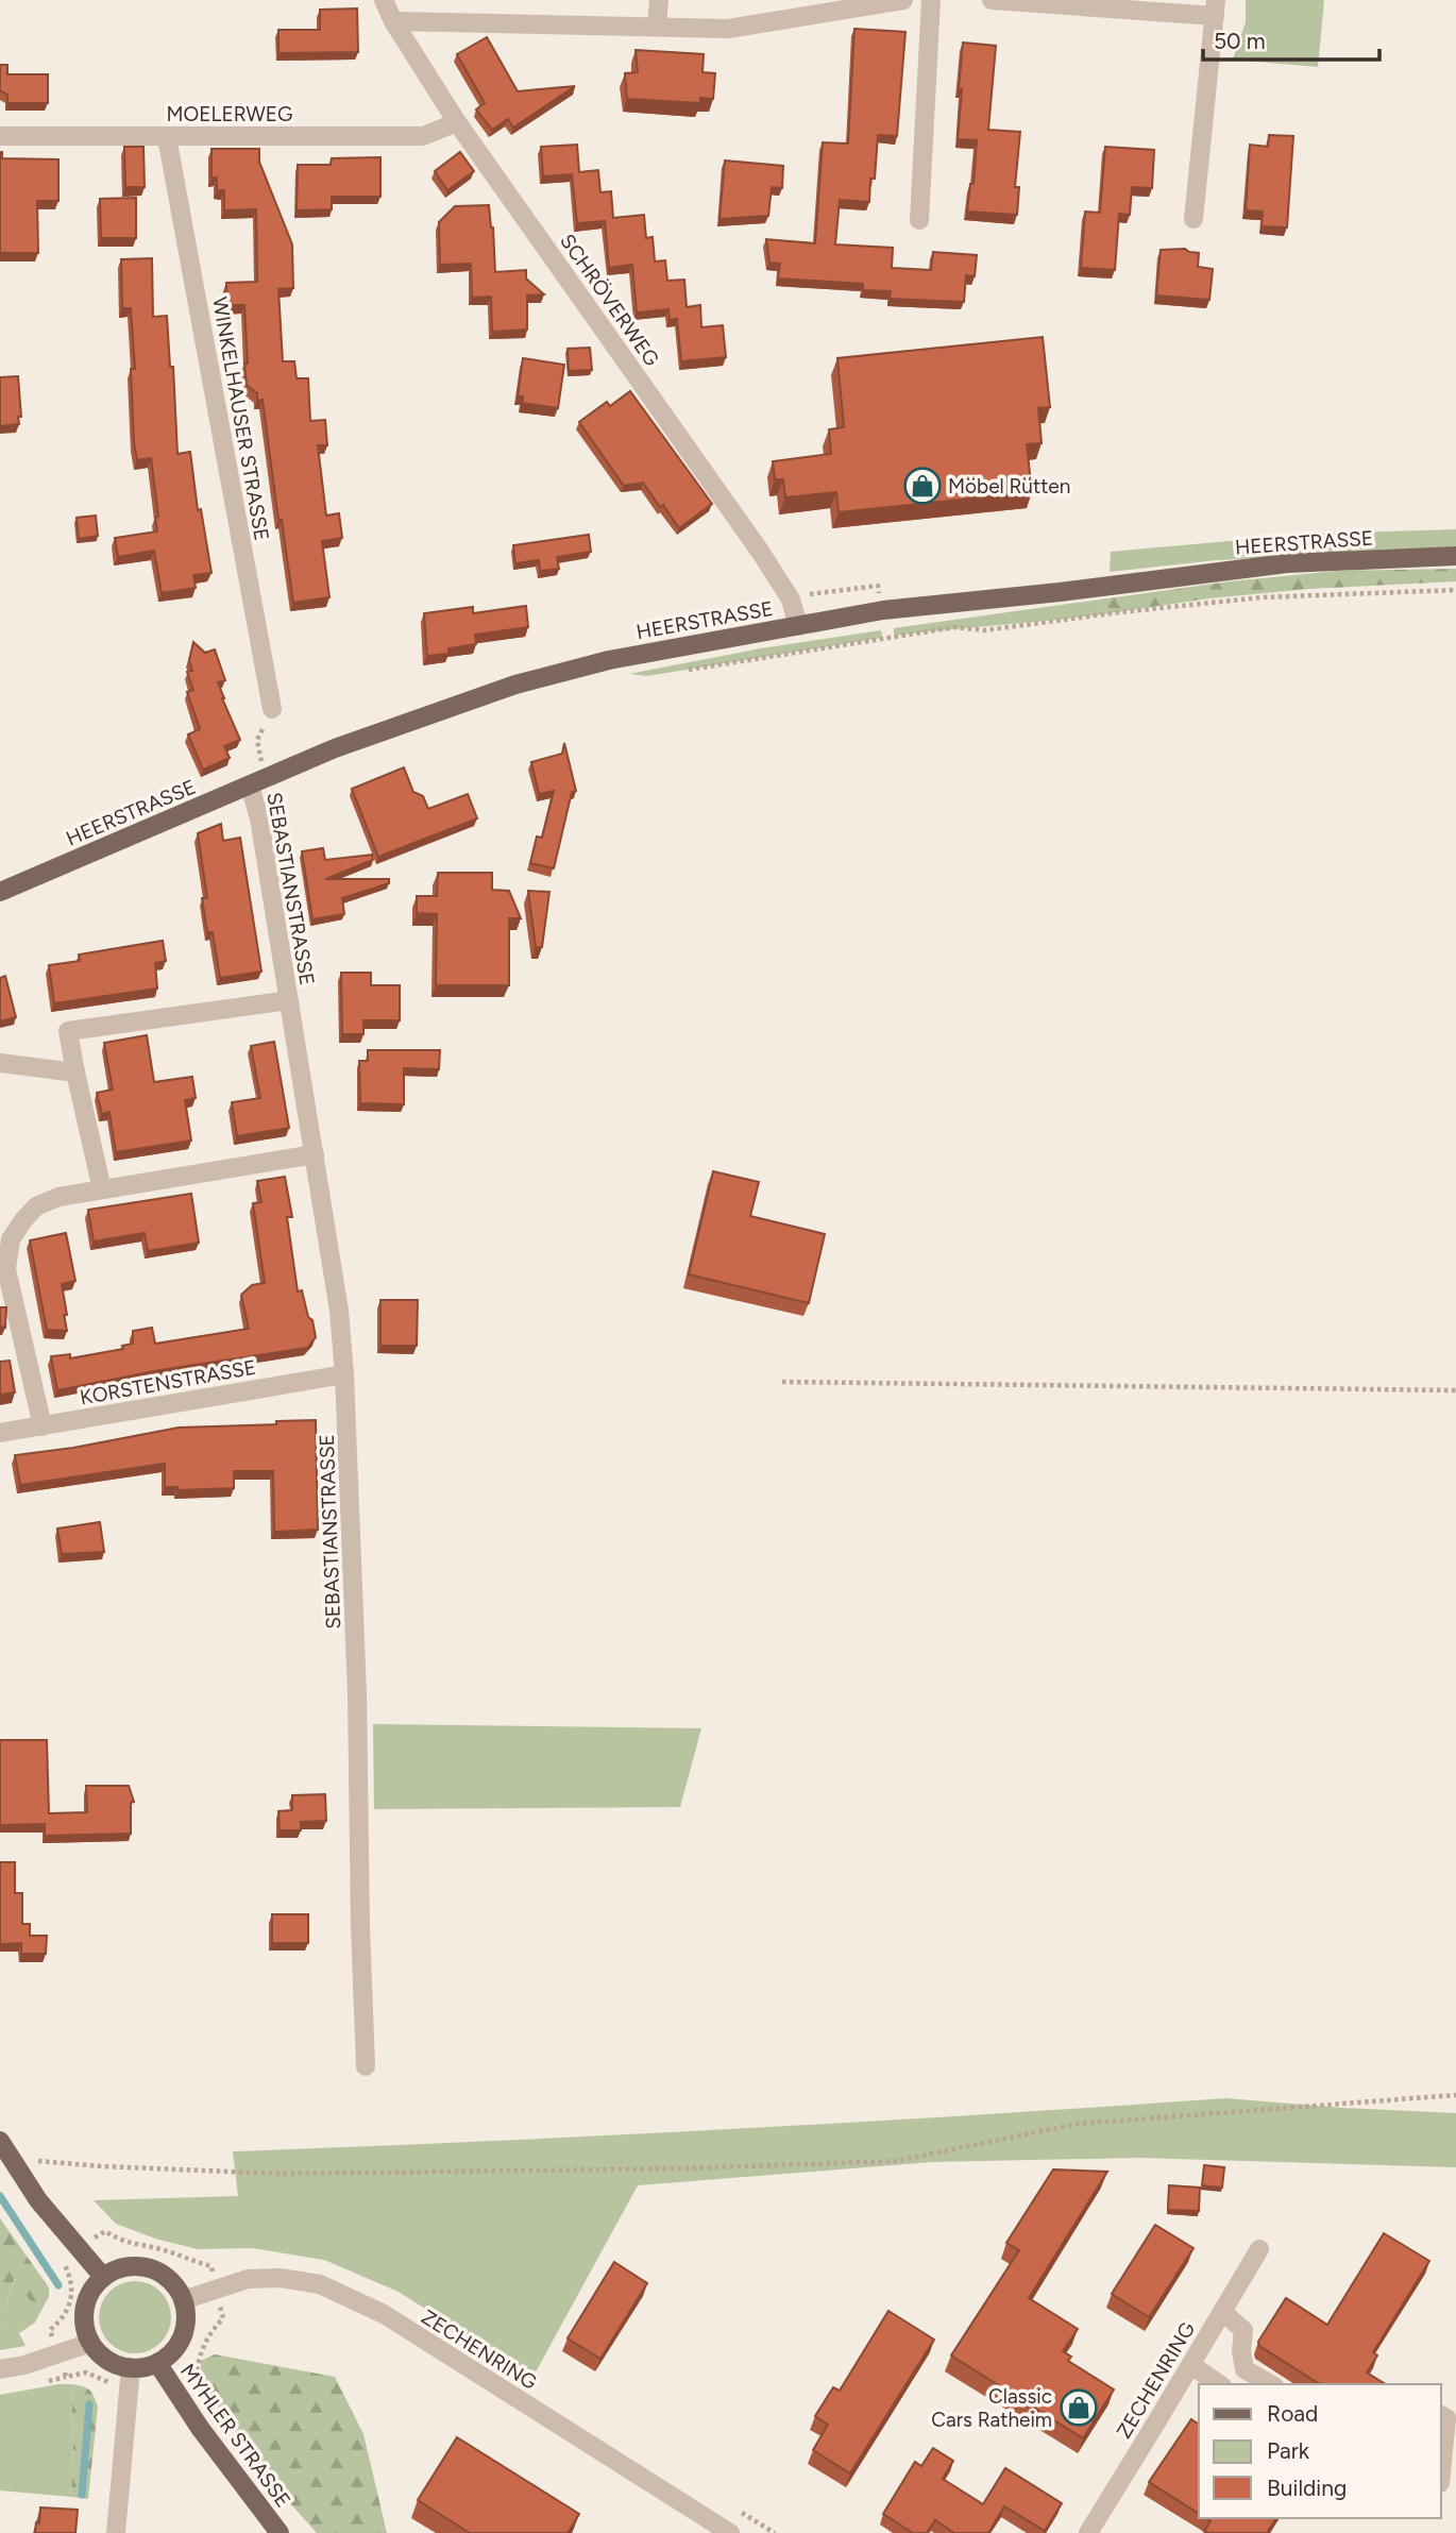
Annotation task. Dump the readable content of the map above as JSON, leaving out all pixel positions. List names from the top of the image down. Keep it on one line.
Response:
{"streets":{"main road":["HEERSTRASSE","MYHLER STRASSE"],"street":["MOELERWEG","SCHRÖVERWEG","WINKELHAUSER STRASSE","SEBASTIANSTRASSE","KORSTENSTRASSE","ZECHENRING"]},"crossings":[["MOELERWEG","SCHRÖVERWEG"],["MOELERWEG","WINKELHAUSER STRASSE"],["SCHRÖVERWEG","HEERSTRASSE"],["HEERSTRASSE","SEBASTIANSTRASSE"],["SEBASTIANSTRASSE","KORSTENSTRASSE"],["ZECHENRING","MYHLER STRASSE"]],"places":{"shop":["Möbel Rütten","Classic Cars Ratheim"]},"legend":["Road","Park","Building"],"scale_bar":"50 m"}
